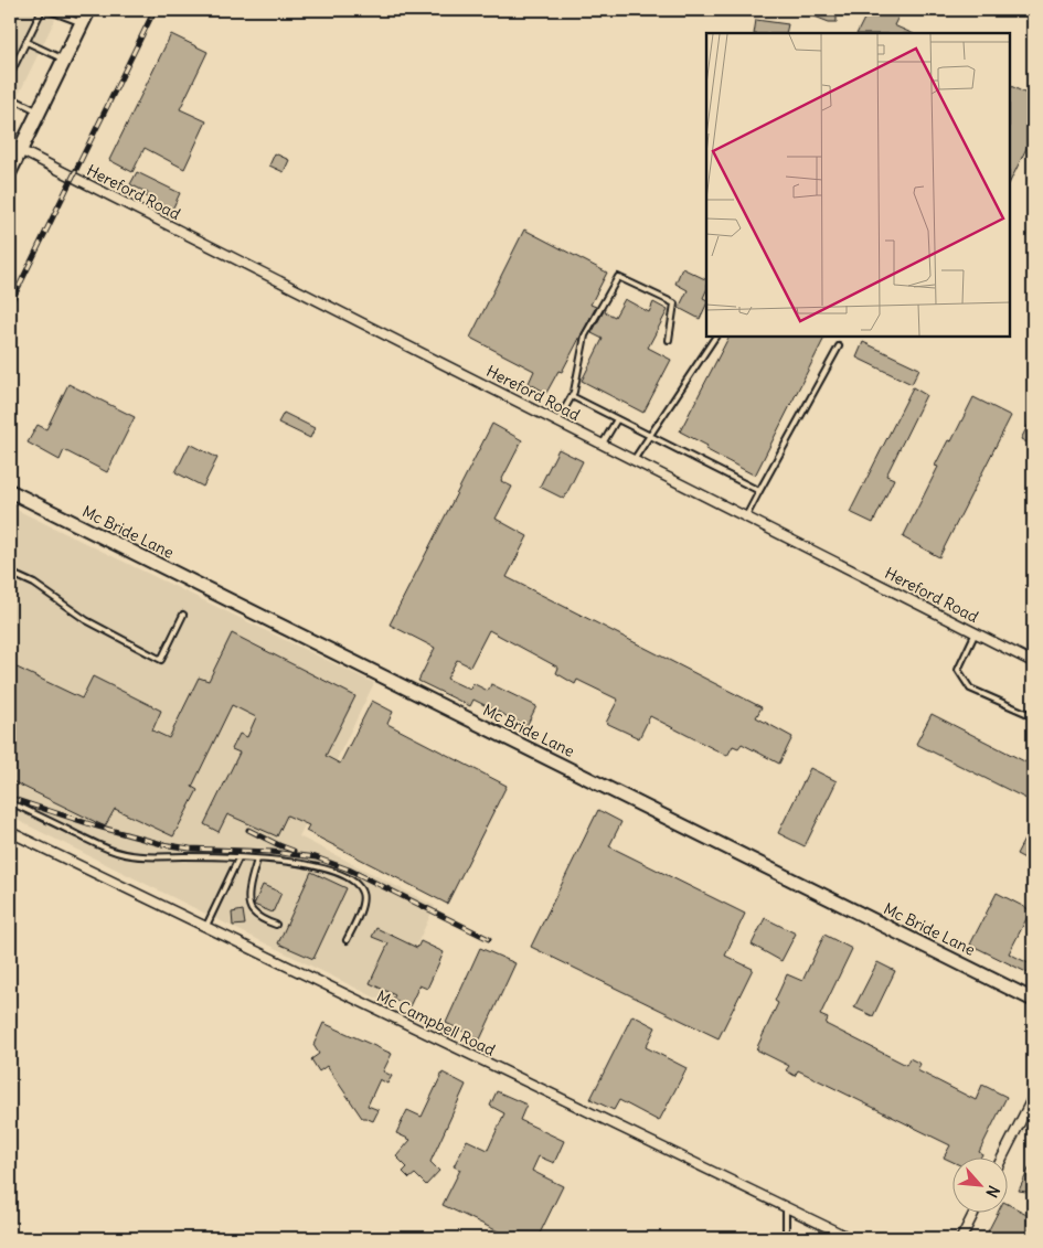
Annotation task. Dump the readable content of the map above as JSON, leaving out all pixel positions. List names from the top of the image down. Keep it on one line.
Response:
{"streets":{"street":["Hereford Road","Mc Bride Lane","Mc Campbell Road"]},"north":"bottom right"}
